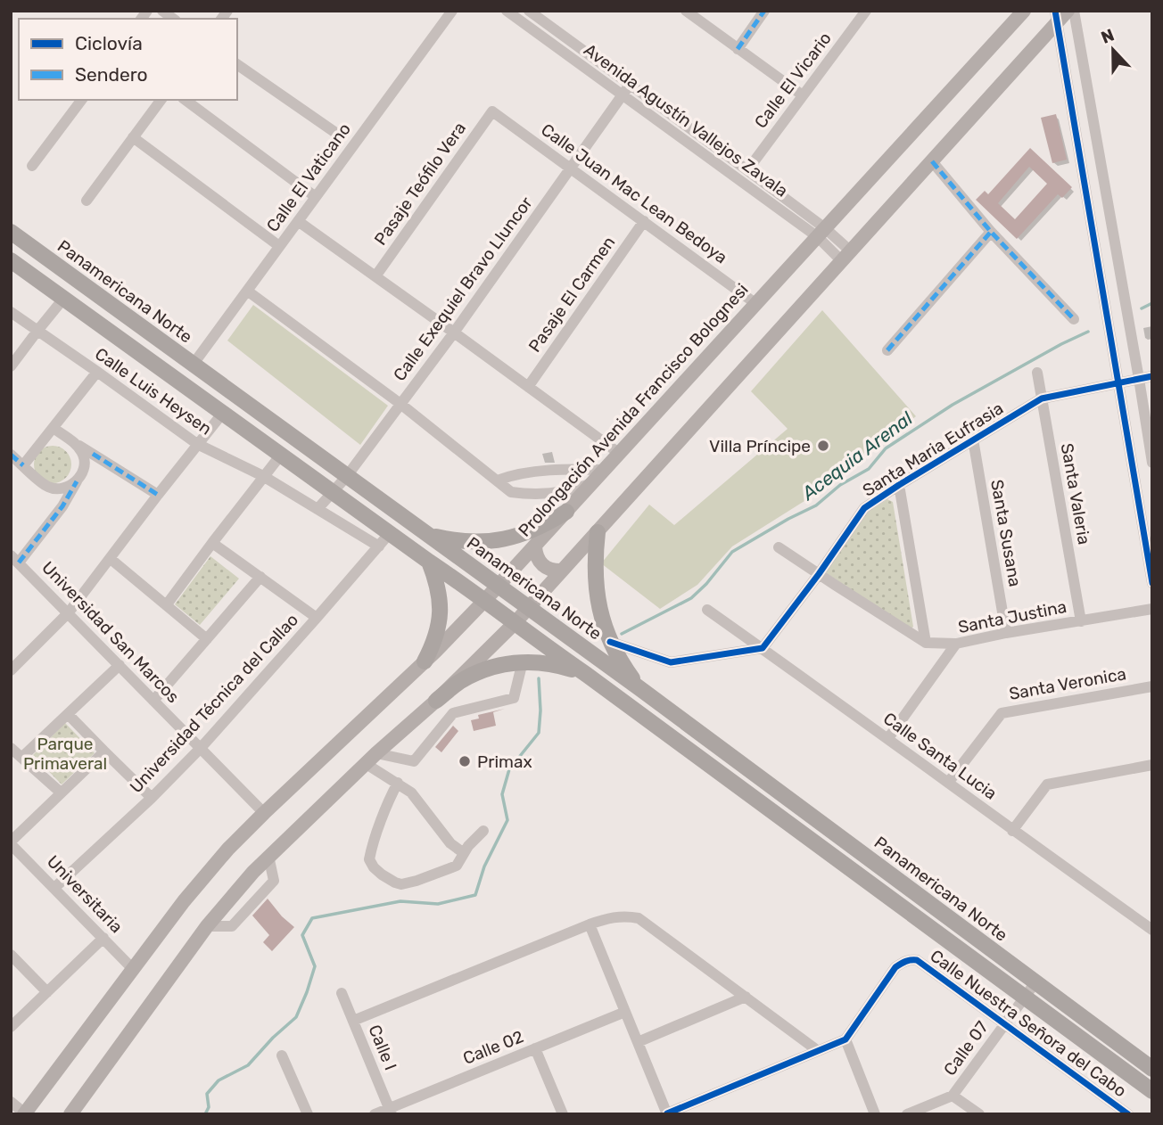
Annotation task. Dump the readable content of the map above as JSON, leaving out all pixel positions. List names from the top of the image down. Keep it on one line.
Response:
{"streets":{"highway":["Panamericana Norte"],"main road":["Prolongación Avenida Francisco Bolognesi"],"street":["Calle El Vicario","Avenida Agustín Vallejos Zavala","Calle El Vaticano","Pasaje Teófilo Vera","Calle Juan Mac Lean Bedoya","Calle Exequiel Bravo Lluncor","Pasaje El Carmen","Calle Luis Heysen","Santa Maria Eufrasia","Santa Valeria","Santa Susana","Santa Justina","Universidad San Marcos","Santa Veronica","Universidad Técnica del Callao","Calle Santa Lucia","Universitaria","Calle Nuestra Señora del Cabo","Calle I","Calle 02","Calle 07"]},"crossings":[["Calle El Vicario","Avenida Agustín Vallejos Zavala"],["Avenida Agustín Vallejos Zavala","Calle Exequiel Bravo Lluncor"],["Avenida Agustín Vallejos Zavala","Prolongación Avenida Francisco Bolognesi"],["Calle El Vaticano","Panamericana Norte"],["Pasaje Teófilo Vera","Calle Juan Mac Lean Bedoya"],["Calle Juan Mac Lean Bedoya","Calle Exequiel Bravo Lluncor"],["Calle Juan Mac Lean Bedoya","Pasaje El Carmen"],["Calle Juan Mac Lean Bedoya","Prolongación Avenida Francisco Bolognesi"],["Calle Exequiel Bravo Lluncor","Panamericana Norte"],["Calle Exequiel Bravo Lluncor","Calle Luis Heysen"],["Panamericana Norte","Prolongación Avenida Francisco Bolognesi"],["Panamericana Norte","Calle 07"],["Calle Luis Heysen","Universidad Técnica del Callao"],["Prolongación Avenida Francisco Bolognesi","Universidad San Marcos"],["Prolongación Avenida Francisco Bolognesi","Universitaria"],["Santa Maria Eufrasia","Santa Valeria"],["Santa Maria Eufrasia","Santa Susana"],["Santa Maria Eufrasia","Calle Santa Lucia"],["Santa Valeria","Santa Justina"],["Santa Susana","Santa Justina"],["Santa Justina","Calle Santa Lucia"],["Universidad San Marcos","Universidad Técnica del Callao"],["Santa Veronica","Calle Santa Lucia"],["Universidad Técnica del Callao","Universitaria"],["Calle Nuestra Señora del Cabo","Calle 07"],["Calle I","Calle 02"]],"water":["Acequia Arenal"],"parks":["Parque Primaveral"],"places":["Villa Príncipe","Primax"],"legend":["Ciclovía","Sendero"],"north":"top"}
